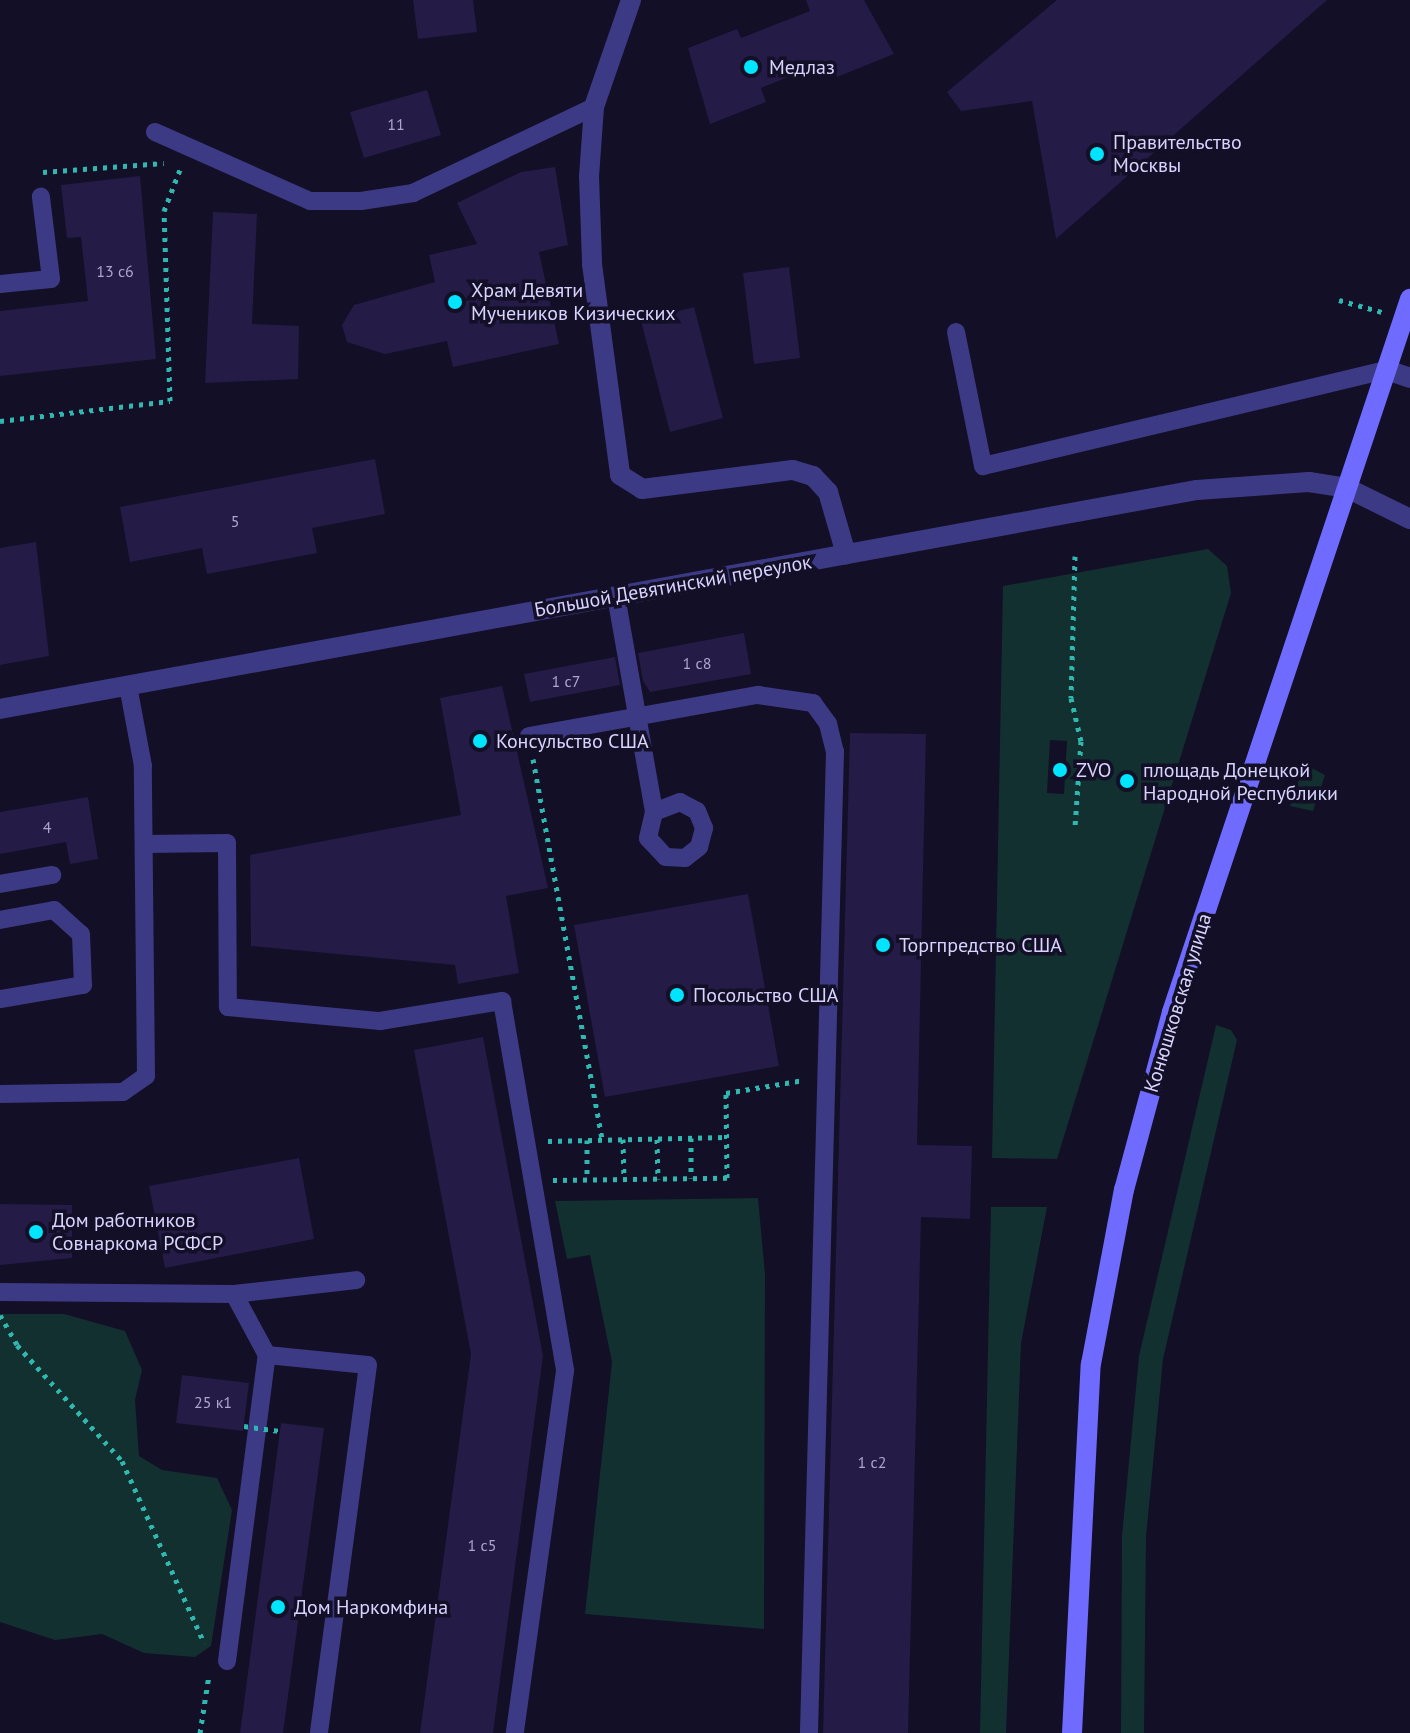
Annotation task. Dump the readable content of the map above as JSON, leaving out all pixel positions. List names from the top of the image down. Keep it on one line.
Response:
{"streets":{"main road":["Конюшковская улица"],"street":["Большой Девятинский переулок"]},"crossings":[["Большой Девятинский переулок","Конюшковская улица"]],"places":["Медлаз","Правительство Москвы","Храм Девяти Мучеников Кизических","Консульство США","ZVO","площадь Донецкой Народной Республики","Торгпредство США","Посольство США","Дом работников Совнаркома РСФСР","Дом Наркомфина"],"house_numbers":["11","13 с6","5","1 с8","1 с7","4","25 к1","1 с2","1 с5"]}
